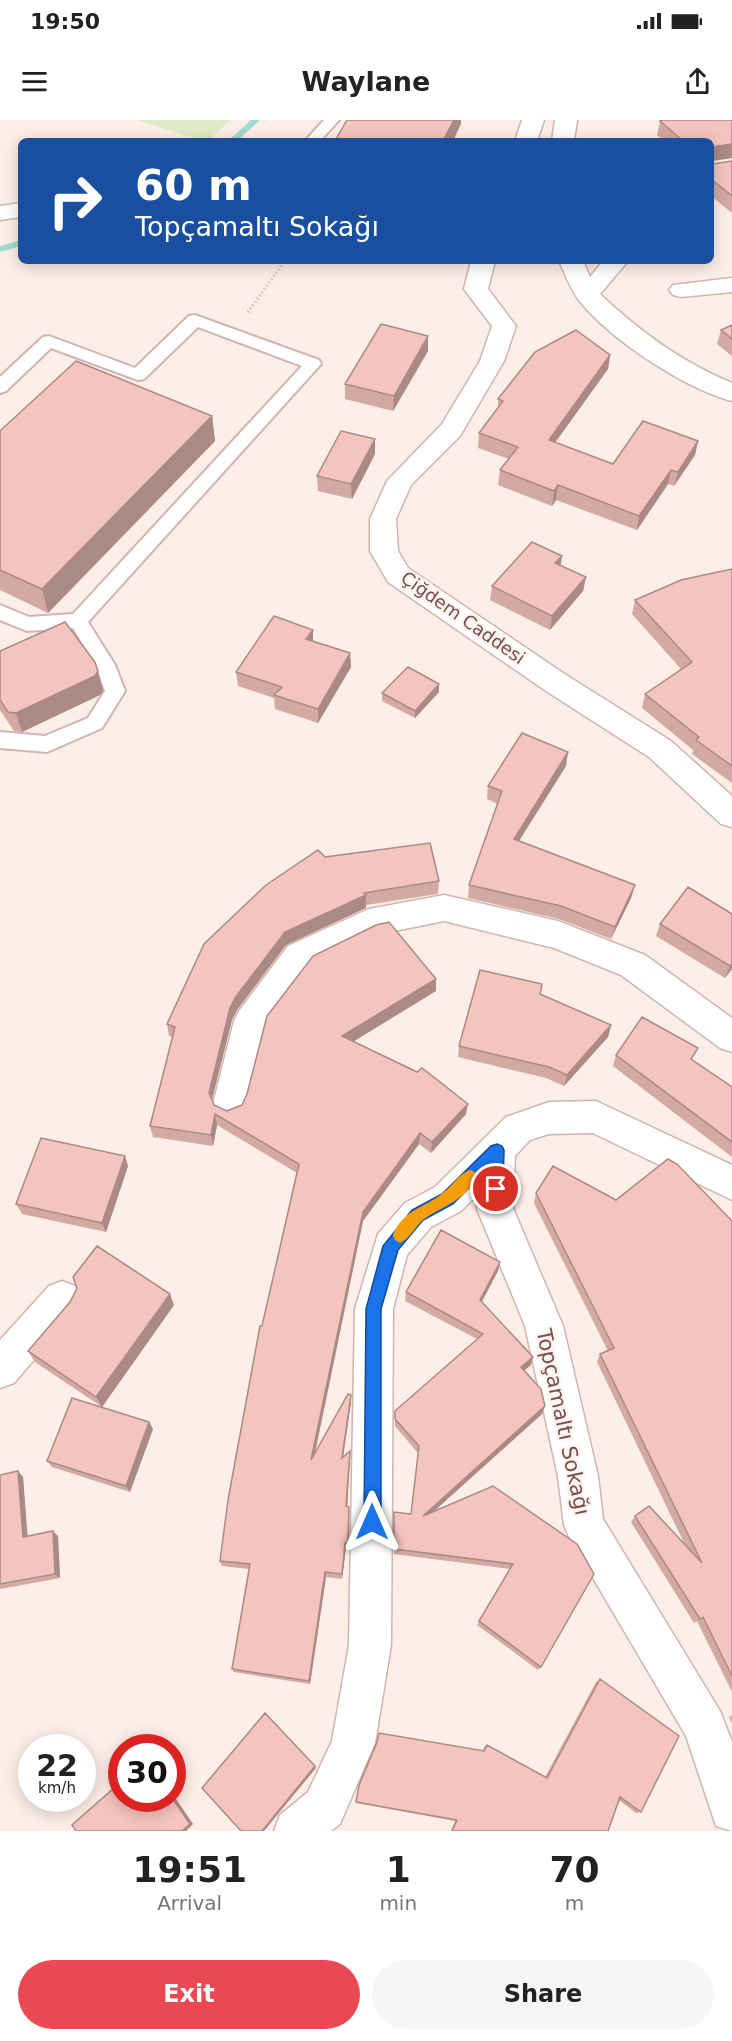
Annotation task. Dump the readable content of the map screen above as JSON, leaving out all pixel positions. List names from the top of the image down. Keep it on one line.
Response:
{"streets":{"street":["Çiğdem Caddesi","Topçamaltı Sokağı"]},"page":{"status":"19:50","header":"Waylane","turn":["60 m","Topçamaltı Sokağı"],"speed":"22 km/h","limit":"30","eta":["19:51","Arrival","1","min","70","m"],"buttons":["Exit","Share"]}}
